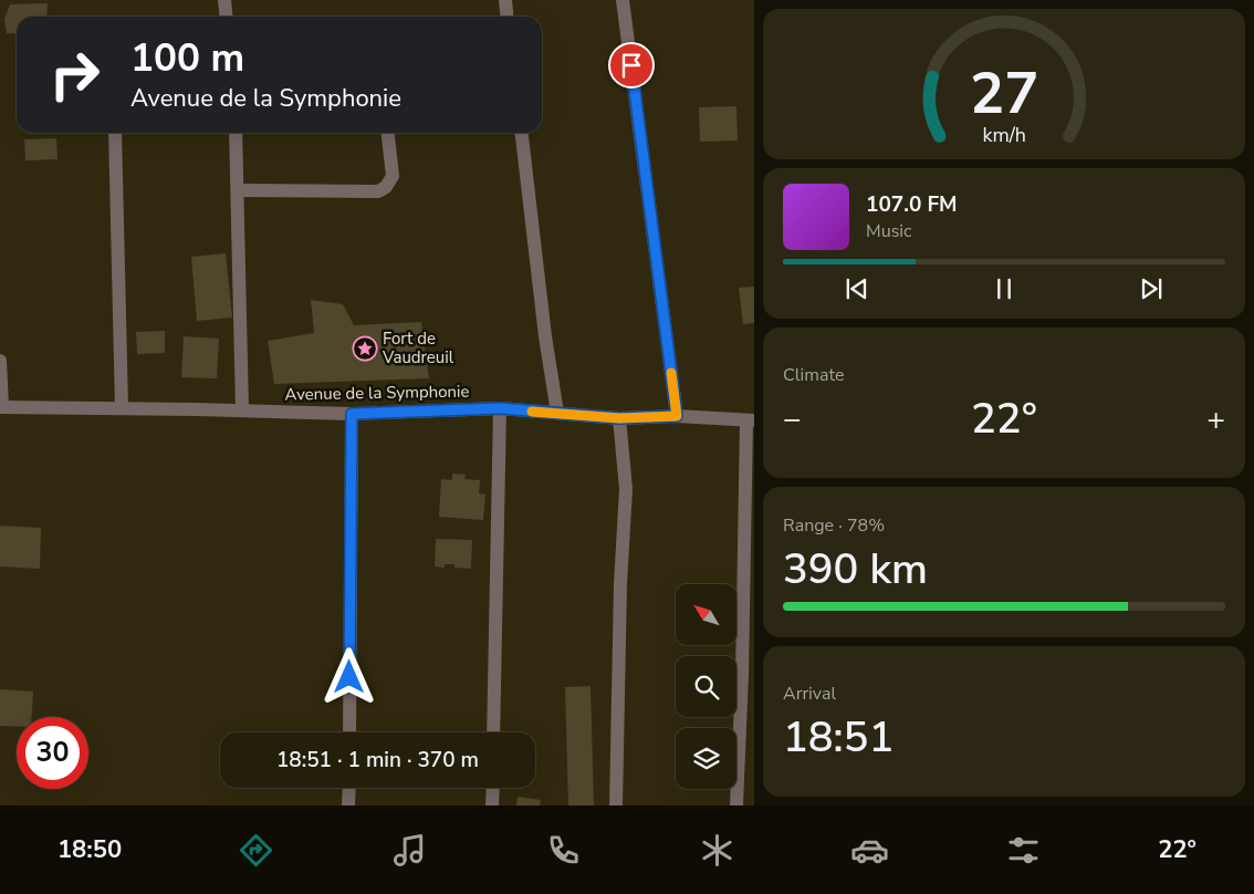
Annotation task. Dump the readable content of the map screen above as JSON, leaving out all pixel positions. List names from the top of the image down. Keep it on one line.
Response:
{"streets":{"street":["Avenue de la Symphonie"]},"places":{"place":["Fort de Vaudreuil"]},"north":"top left","page":{"turn":["100 m","Avenue de la Symphonie"],"song":["107.0 FM","Music"],"tile":["Climate",["Range · 78%","390 km"],["Arrival","18:51"]],"heat":["−","22°","+"],"limit":"30","trip":"18:51 · 1 min · 370 m","tabs":["18:50","22°"],"gauge":["27","km/h"]}}
